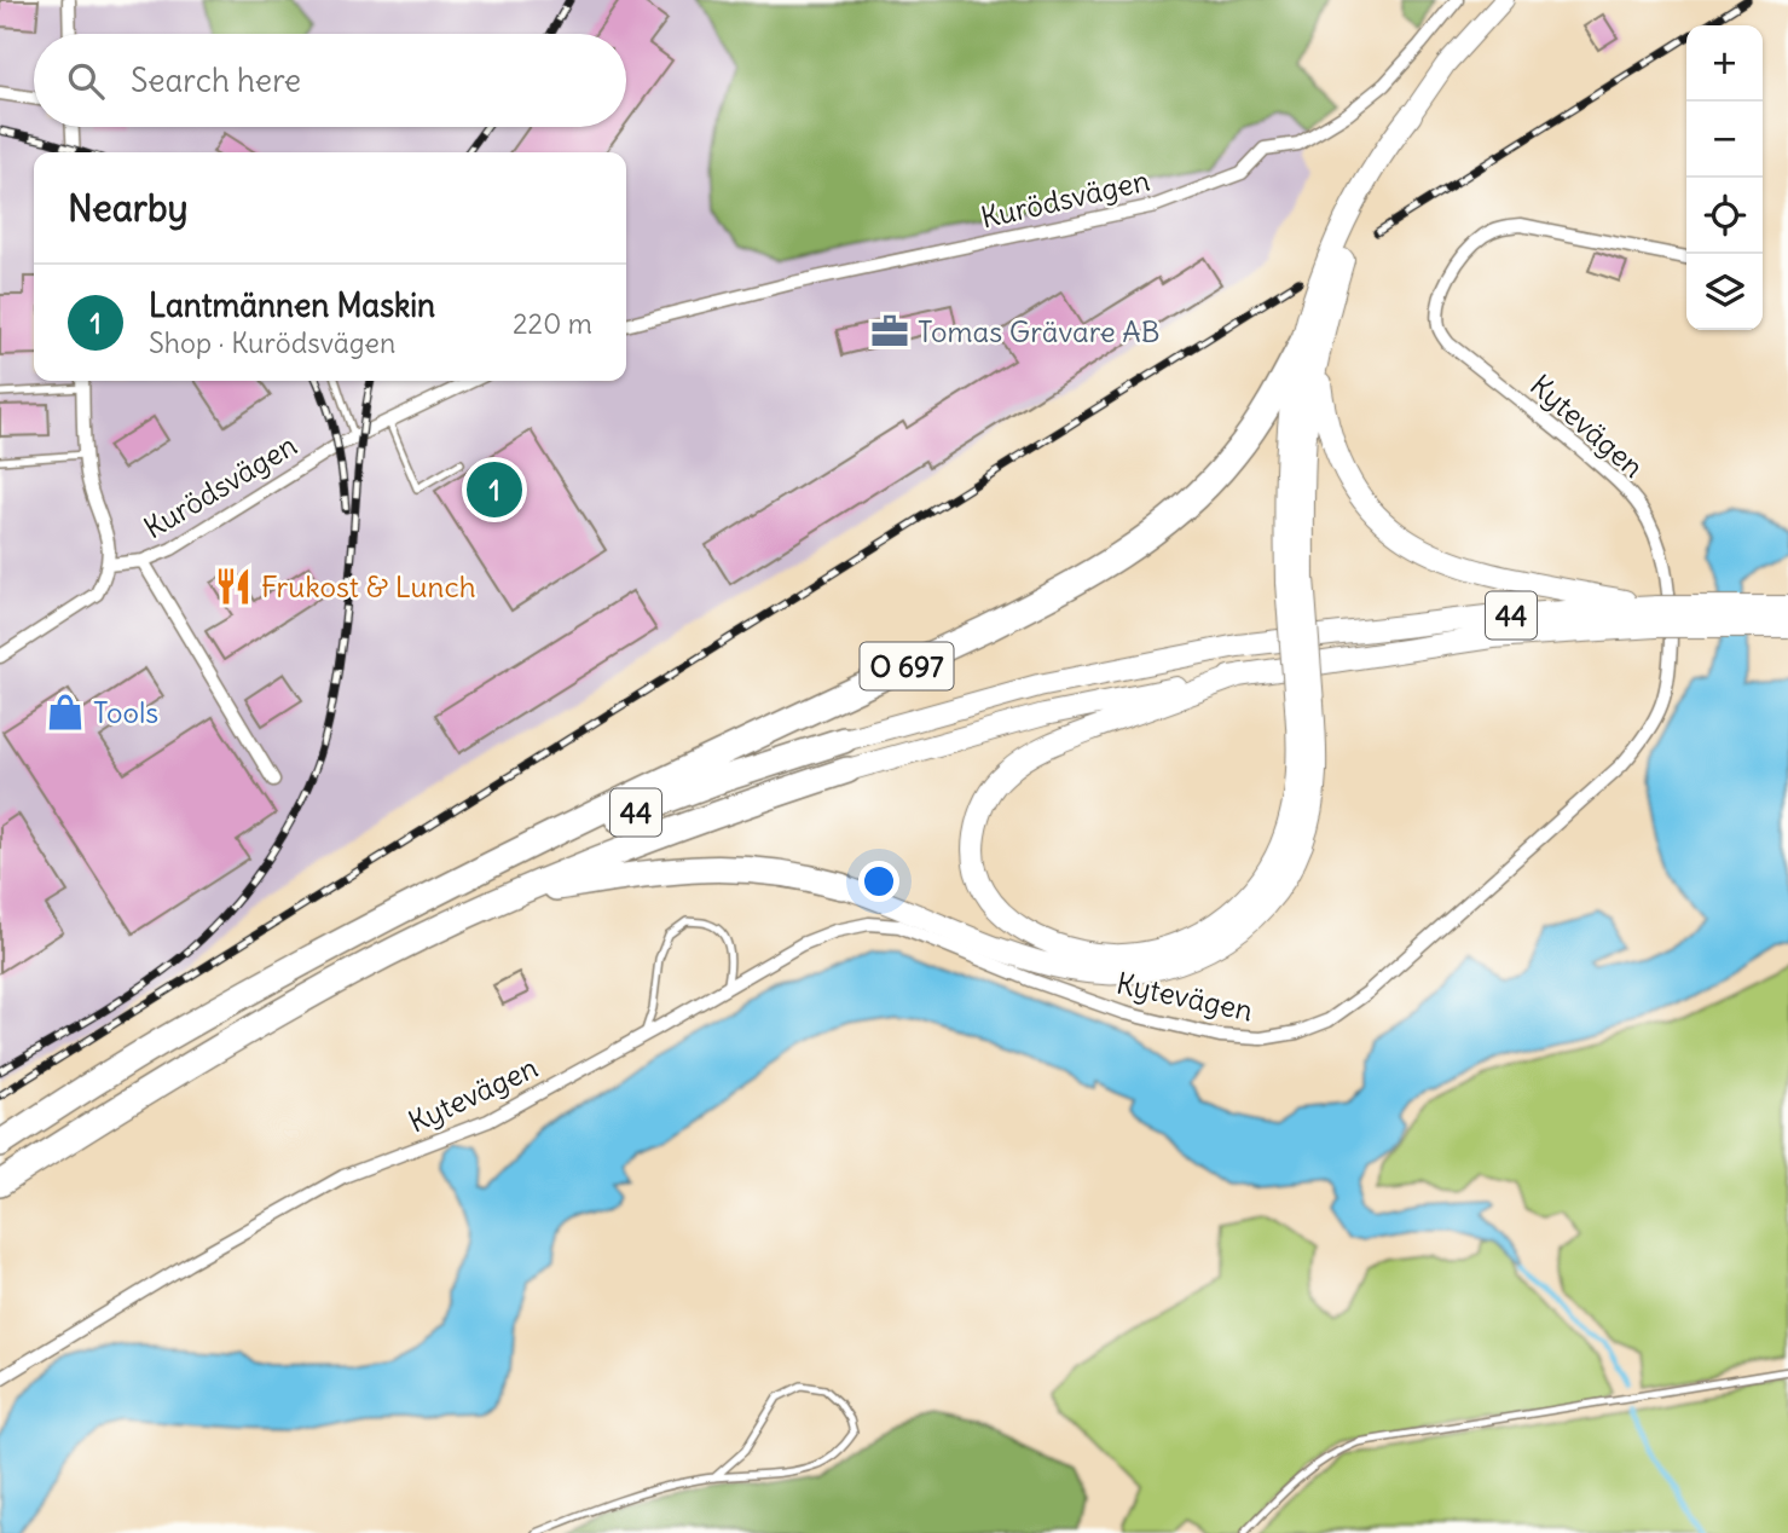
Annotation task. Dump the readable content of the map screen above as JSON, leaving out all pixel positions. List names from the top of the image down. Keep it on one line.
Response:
{"streets":{"highway":["44","O 697"],"street":["Kurödsvägen","Kytevägen"]},"crossings":[["44","O 697"]],"places":{"office":["Tomas Grävare AB"],"restaurant":["Frukost & Lunch"],"shop":["Tools"]},"page":{"map_buttons":["+","−"],"search":"Search here","heading":"Nearby","list":[{"mark":"1","name":"Lantmännen Maskin","note":"Shop · Kurödsvägen","value":"220 m"}],"pins":"1"}}
